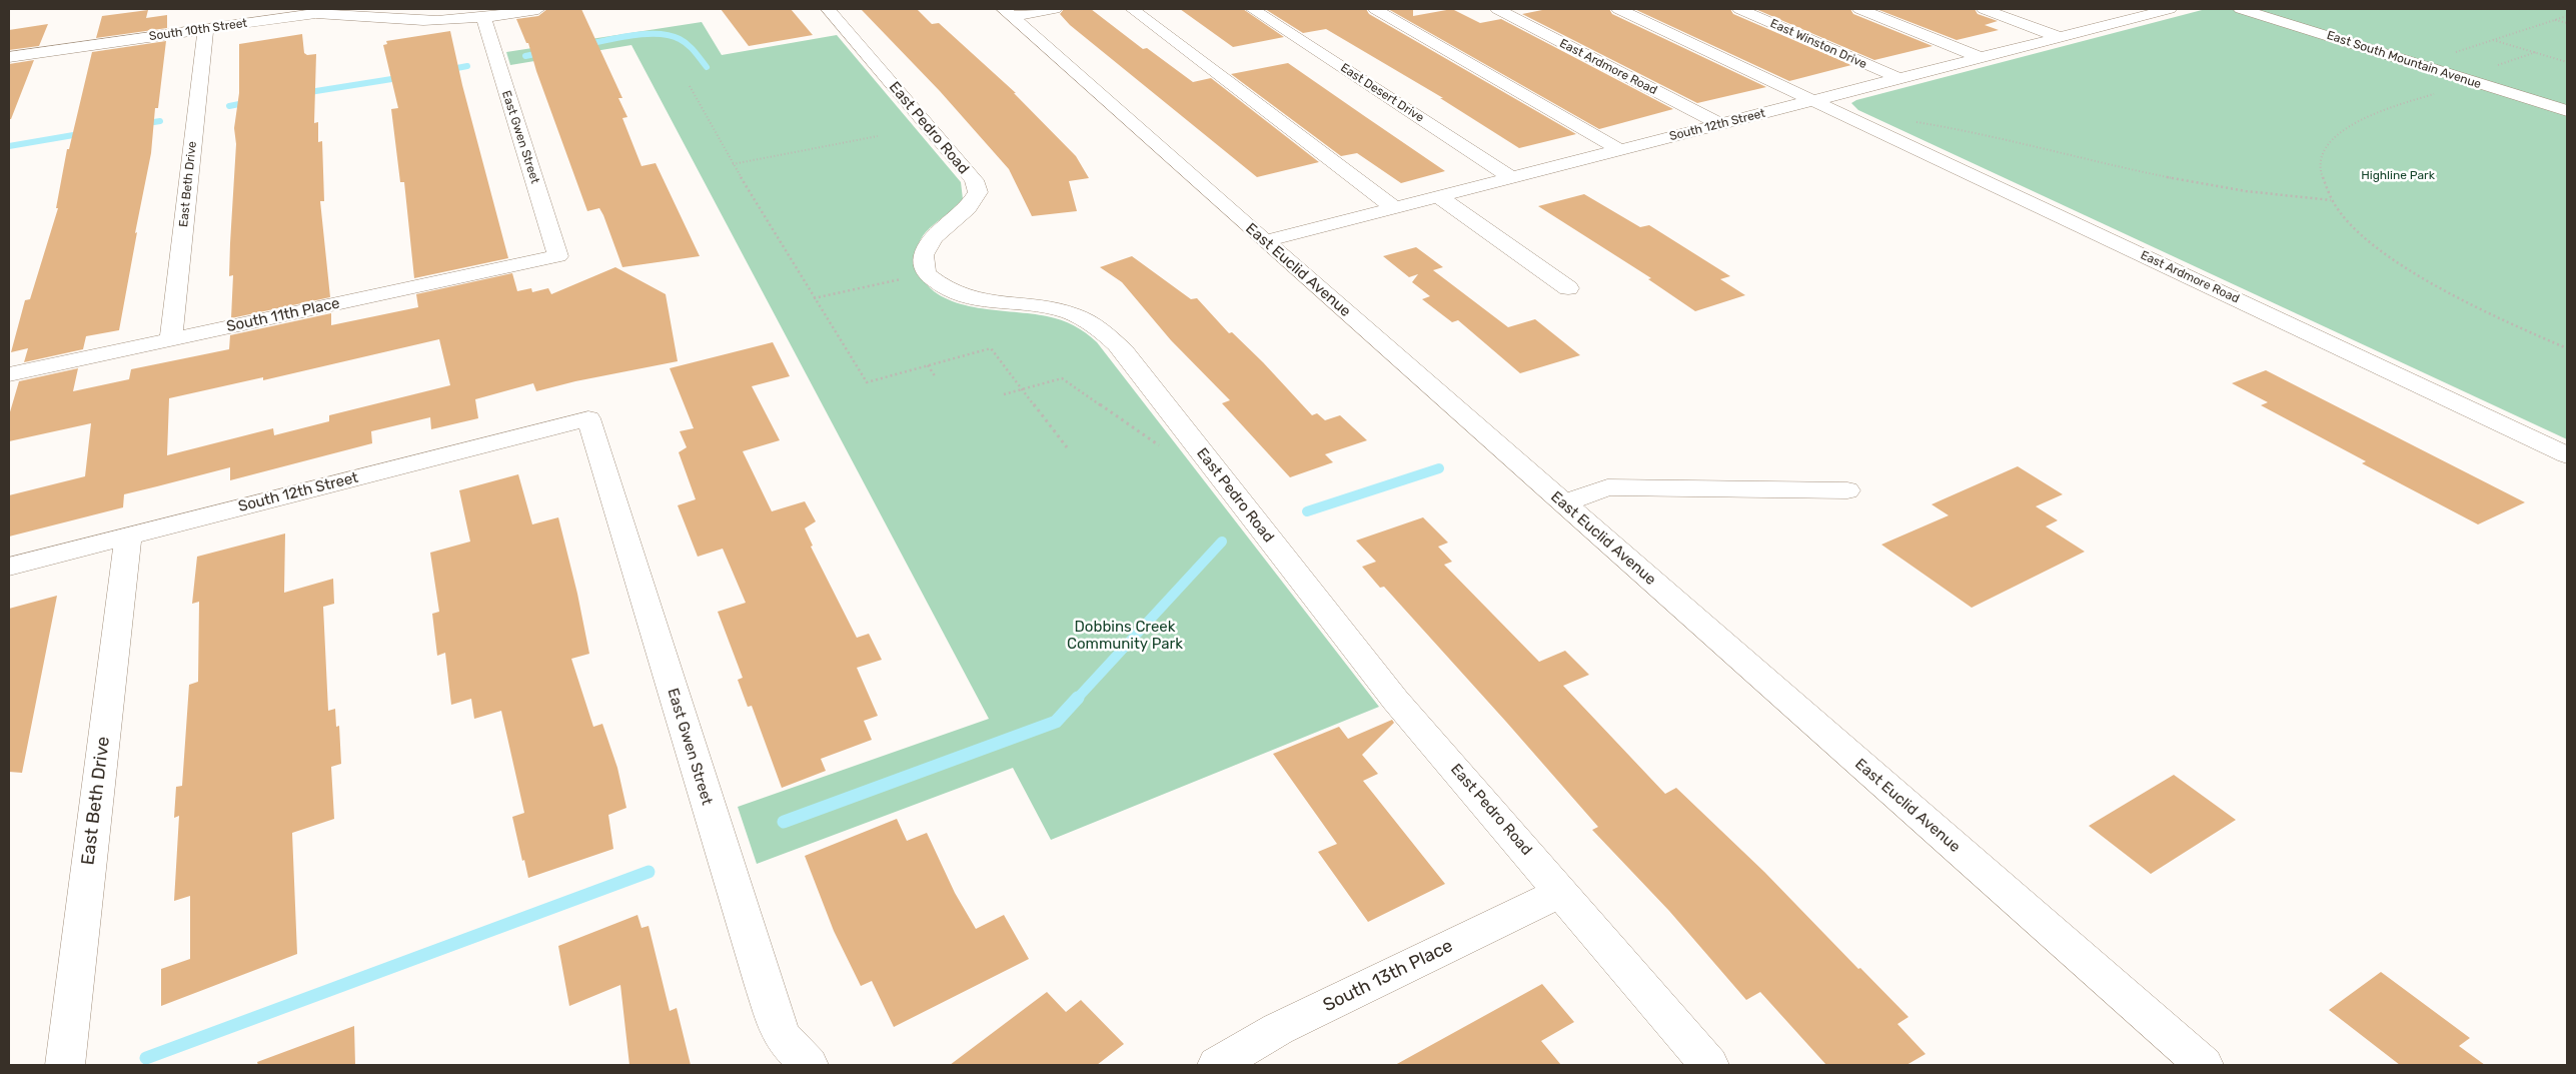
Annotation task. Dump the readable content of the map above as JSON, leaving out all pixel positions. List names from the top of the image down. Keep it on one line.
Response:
{"streets":{"street":["South 10th Street","East Winston Drive","East South Mountain Avenue","East Ardmore Road","East Desert Drive","South 12th Street","East Pedro Road","East Gwen Street","East Beth Drive","East Euclid Avenue","South 11th Place","South 13th Place"]},"crossings":[["South 10th Street","East Gwen Street"],["South 10th Street","East Beth Drive"],["East Winston Drive","South 12th Street"],["East Ardmore Road","South 12th Street"],["East Desert Drive","South 12th Street"],["South 12th Street","East Gwen Street"],["South 12th Street","East Beth Drive"],["South 12th Street","East Euclid Avenue"],["East Pedro Road","South 13th Place"],["East Gwen Street","South 11th Place"],["East Beth Drive","South 11th Place"]],"parks":["Highline Park","Dobbins Creek Community Park"]}
